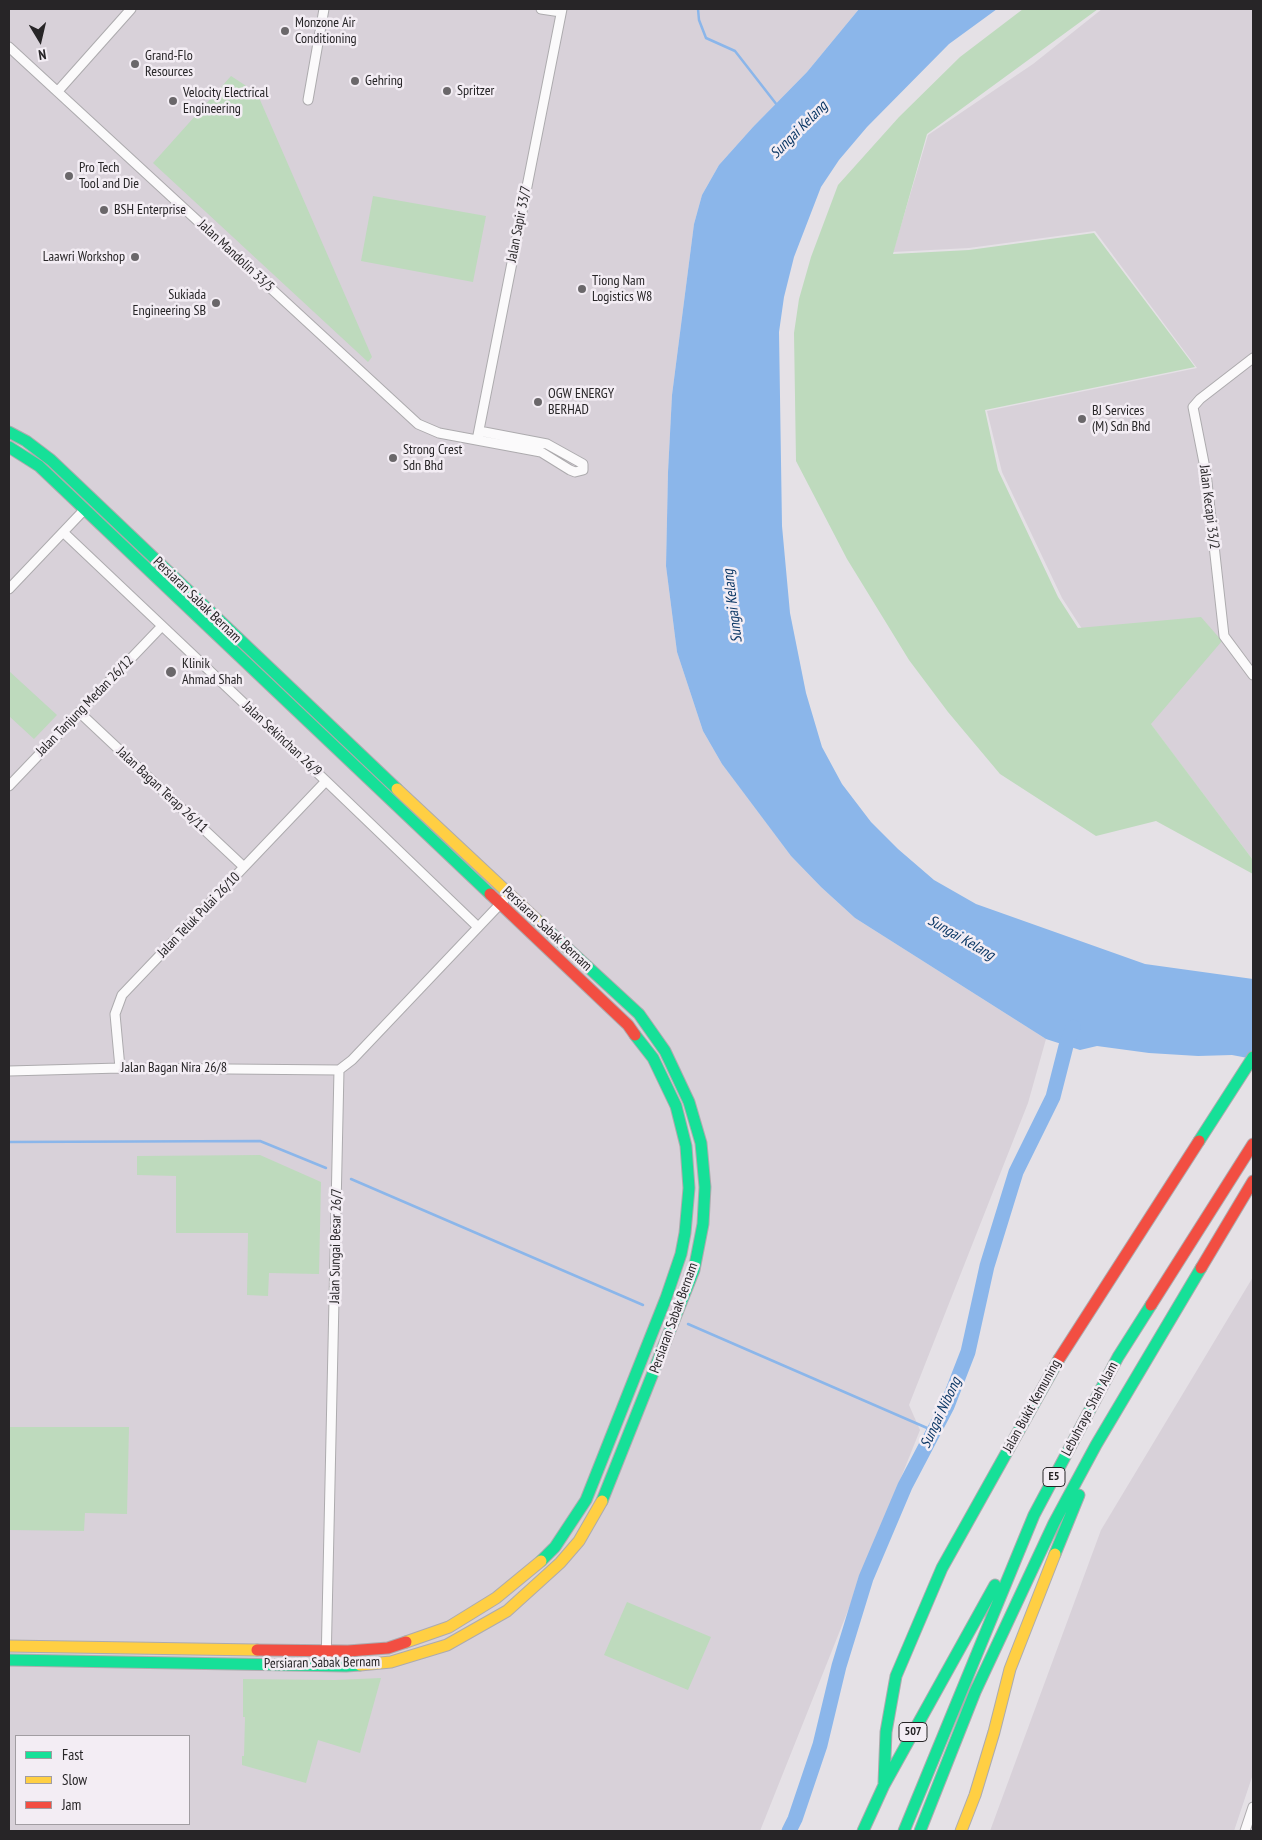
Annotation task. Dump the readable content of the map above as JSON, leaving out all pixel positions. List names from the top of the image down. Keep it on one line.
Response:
{"streets":{"main road":["Persiaran Sabak Bernam","Jalan Bukit Kemuning","Lebuhraya Shah Alam","E5","507"],"street":["Jalan Sapir 33/7","Jalan Mandolin 33/5","Jalan Kecapi 33/2","Jalan Tanjung Medan 26/12","Jalan Sekinchan 26/9","Jalan Bagan Terap 26/11","Jalan Teluk Pulai 26/10","Jalan Bagan Nira 26/8","Jalan Sungai Besar 26/7"]},"crossings":[["Jalan Sapir 33/7","Jalan Mandolin 33/5"],["Persiaran Sabak Bernam","Jalan Sungai Besar 26/7"],["Jalan Tanjung Medan 26/12","Jalan Sekinchan 26/9"],["Jalan Tanjung Medan 26/12","Jalan Bagan Terap 26/11"],["Jalan Sekinchan 26/9","Jalan Teluk Pulai 26/10"],["Jalan Bagan Terap 26/11","Jalan Teluk Pulai 26/10"],["Jalan Teluk Pulai 26/10","Jalan Bagan Nira 26/8"],["Jalan Bagan Nira 26/8","Jalan Sungai Besar 26/7"],["Jalan Bukit Kemuning","507"],["Lebuhraya Shah Alam","507"]],"water":["Sungai Kelang","Sungai Nibong"],"places":["Monzone Air Conditioning","Grand-Flo Resources","Gehring","Spritzer","Velocity Electrical Engineering","Pro Tech Tool and Die","BSH Enterprise","Laawri Workshop","Tiong Nam Logistics W8","Sukiada Engineering SB","OGW ENERGY BERHAD","BJ Services (M) Sdn Bhd","Strong Crest Sdn Bhd","Klinik Ahmad Shah"],"legend":["Fast","Slow","Jam"],"north":"bottom"}
